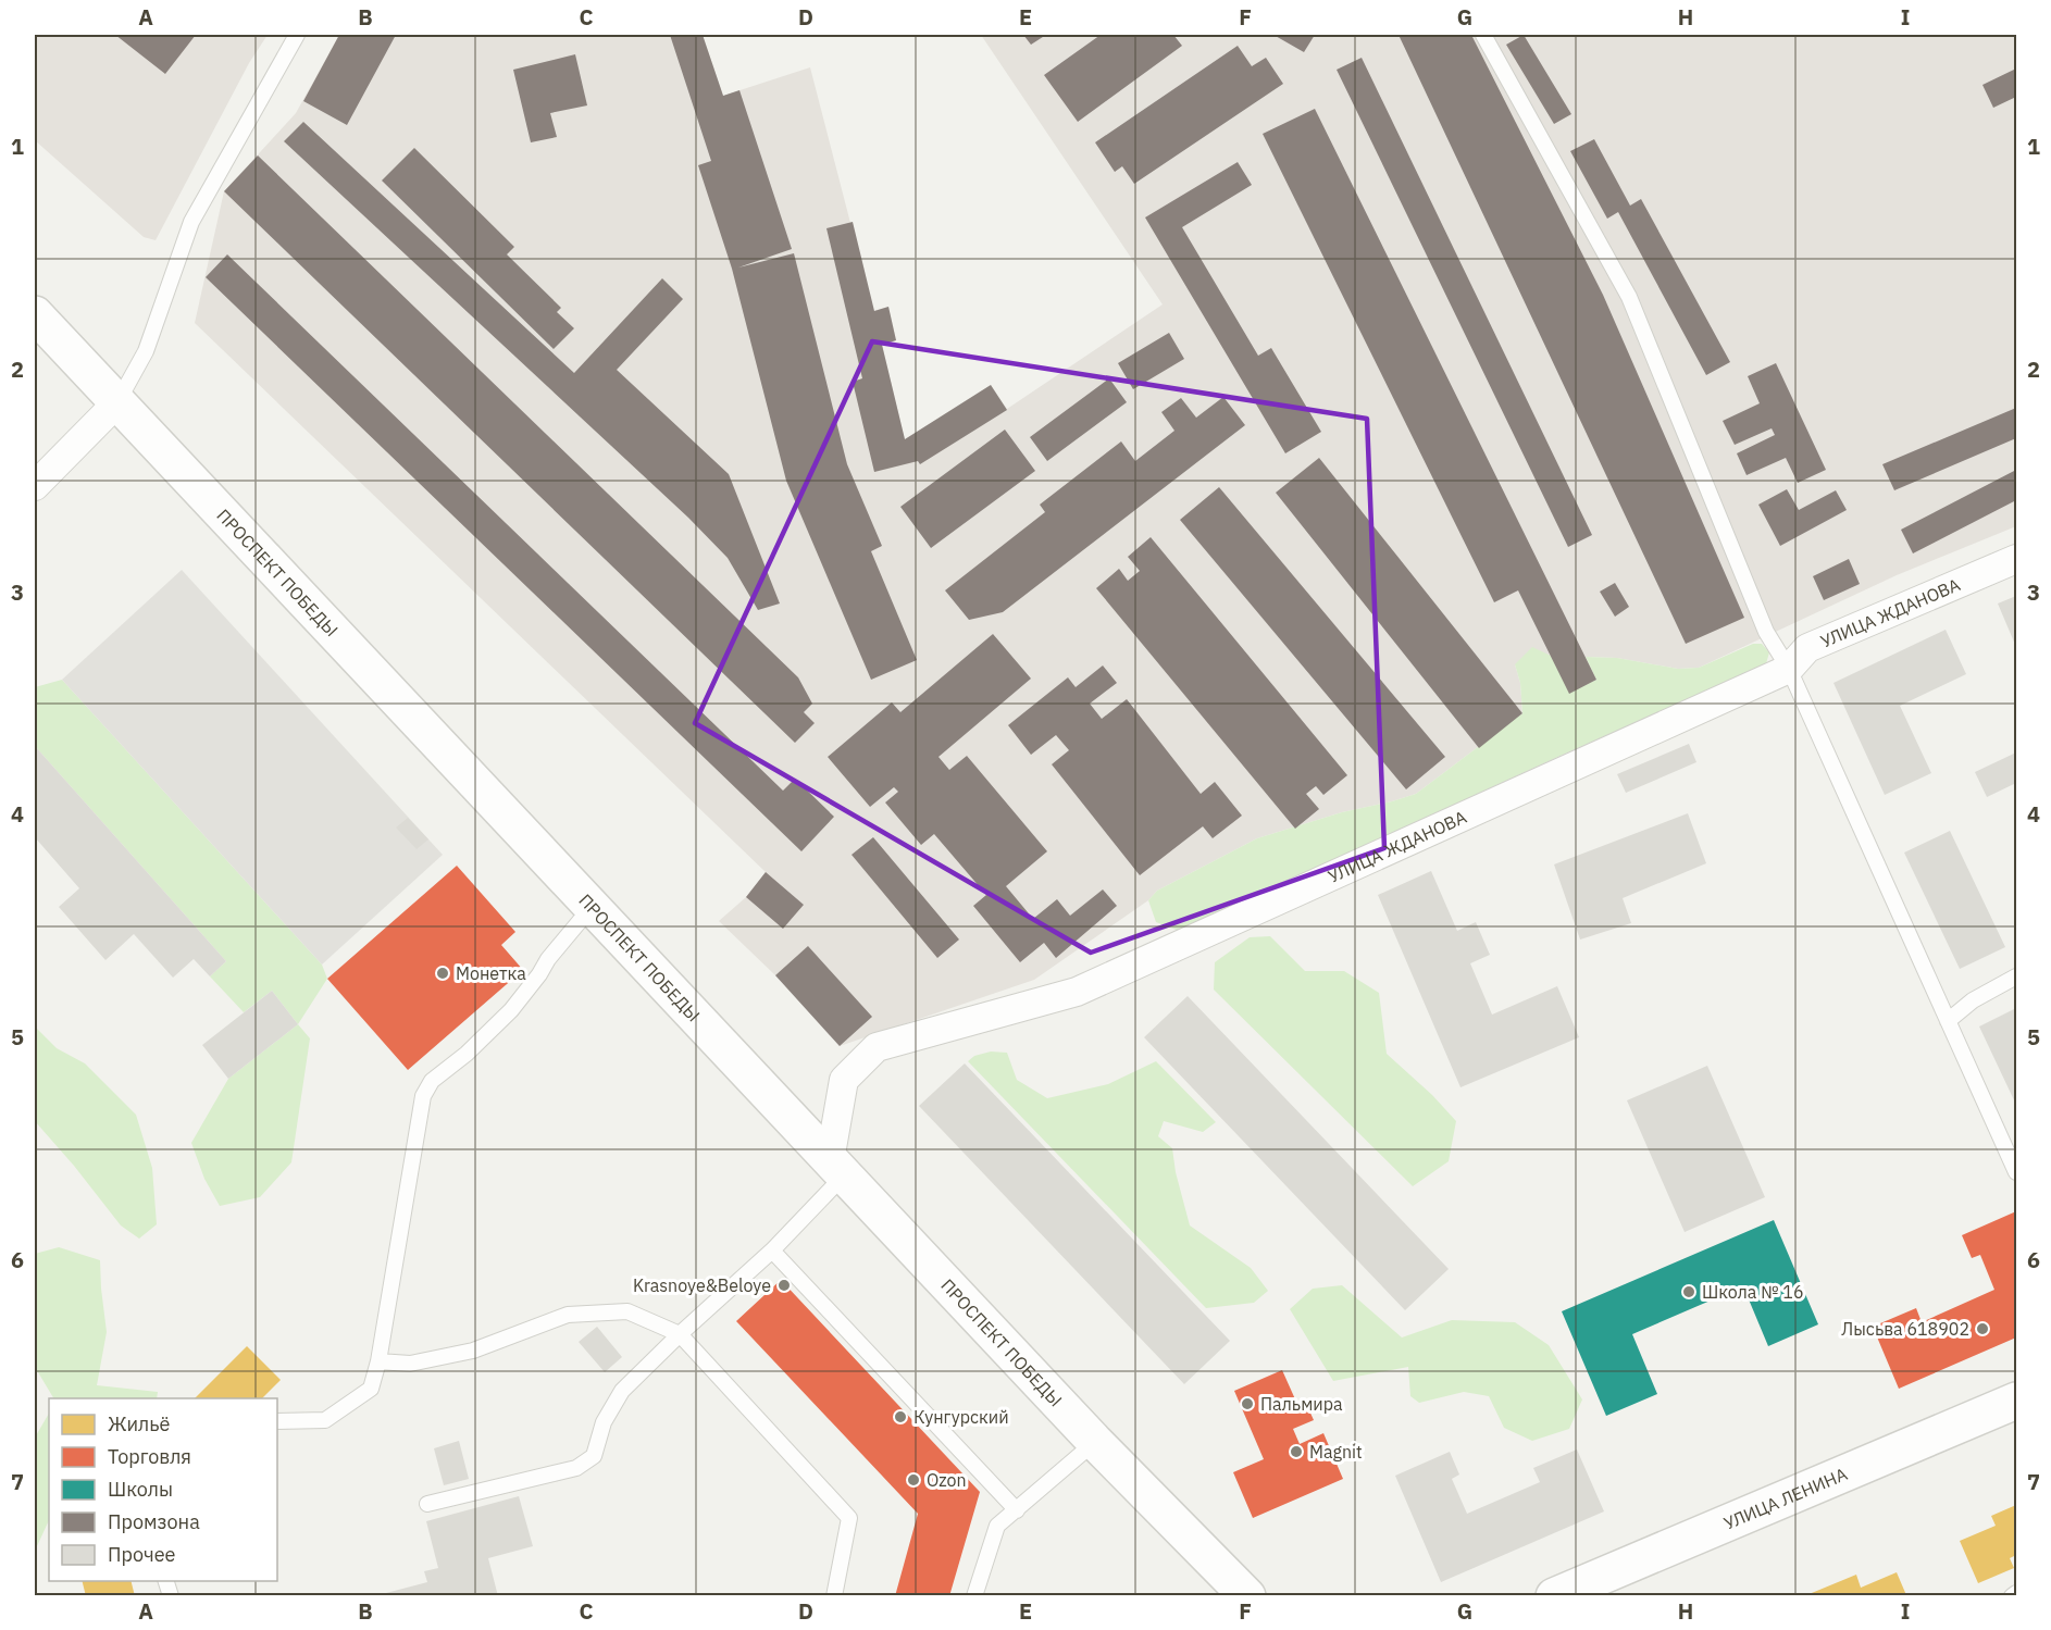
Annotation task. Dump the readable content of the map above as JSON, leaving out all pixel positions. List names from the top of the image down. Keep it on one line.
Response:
{"streets":{"street":["ПРОСПЕКТ ПОБЕДЫ","УЛИЦА ЖДАНОВА","УЛИЦА ЛЕНИНА"]},"crossings":[["ПРОСПЕКТ ПОБЕДЫ","УЛИЦА ЖДАНОВА"]],"places":["Монетка","Krasnoye&Beloye","Школа № 16","Лысьва 618902","Пальмира","Кунгурский","Magnit","Ozon"],"legend":["Жильё","Торговля","Школы","Промзона","Прочее"],"grid":{"columns":["A","B","C","D","E","F","G","H","I"],"rows":["1","2","3","4","5","6","7"]}}
